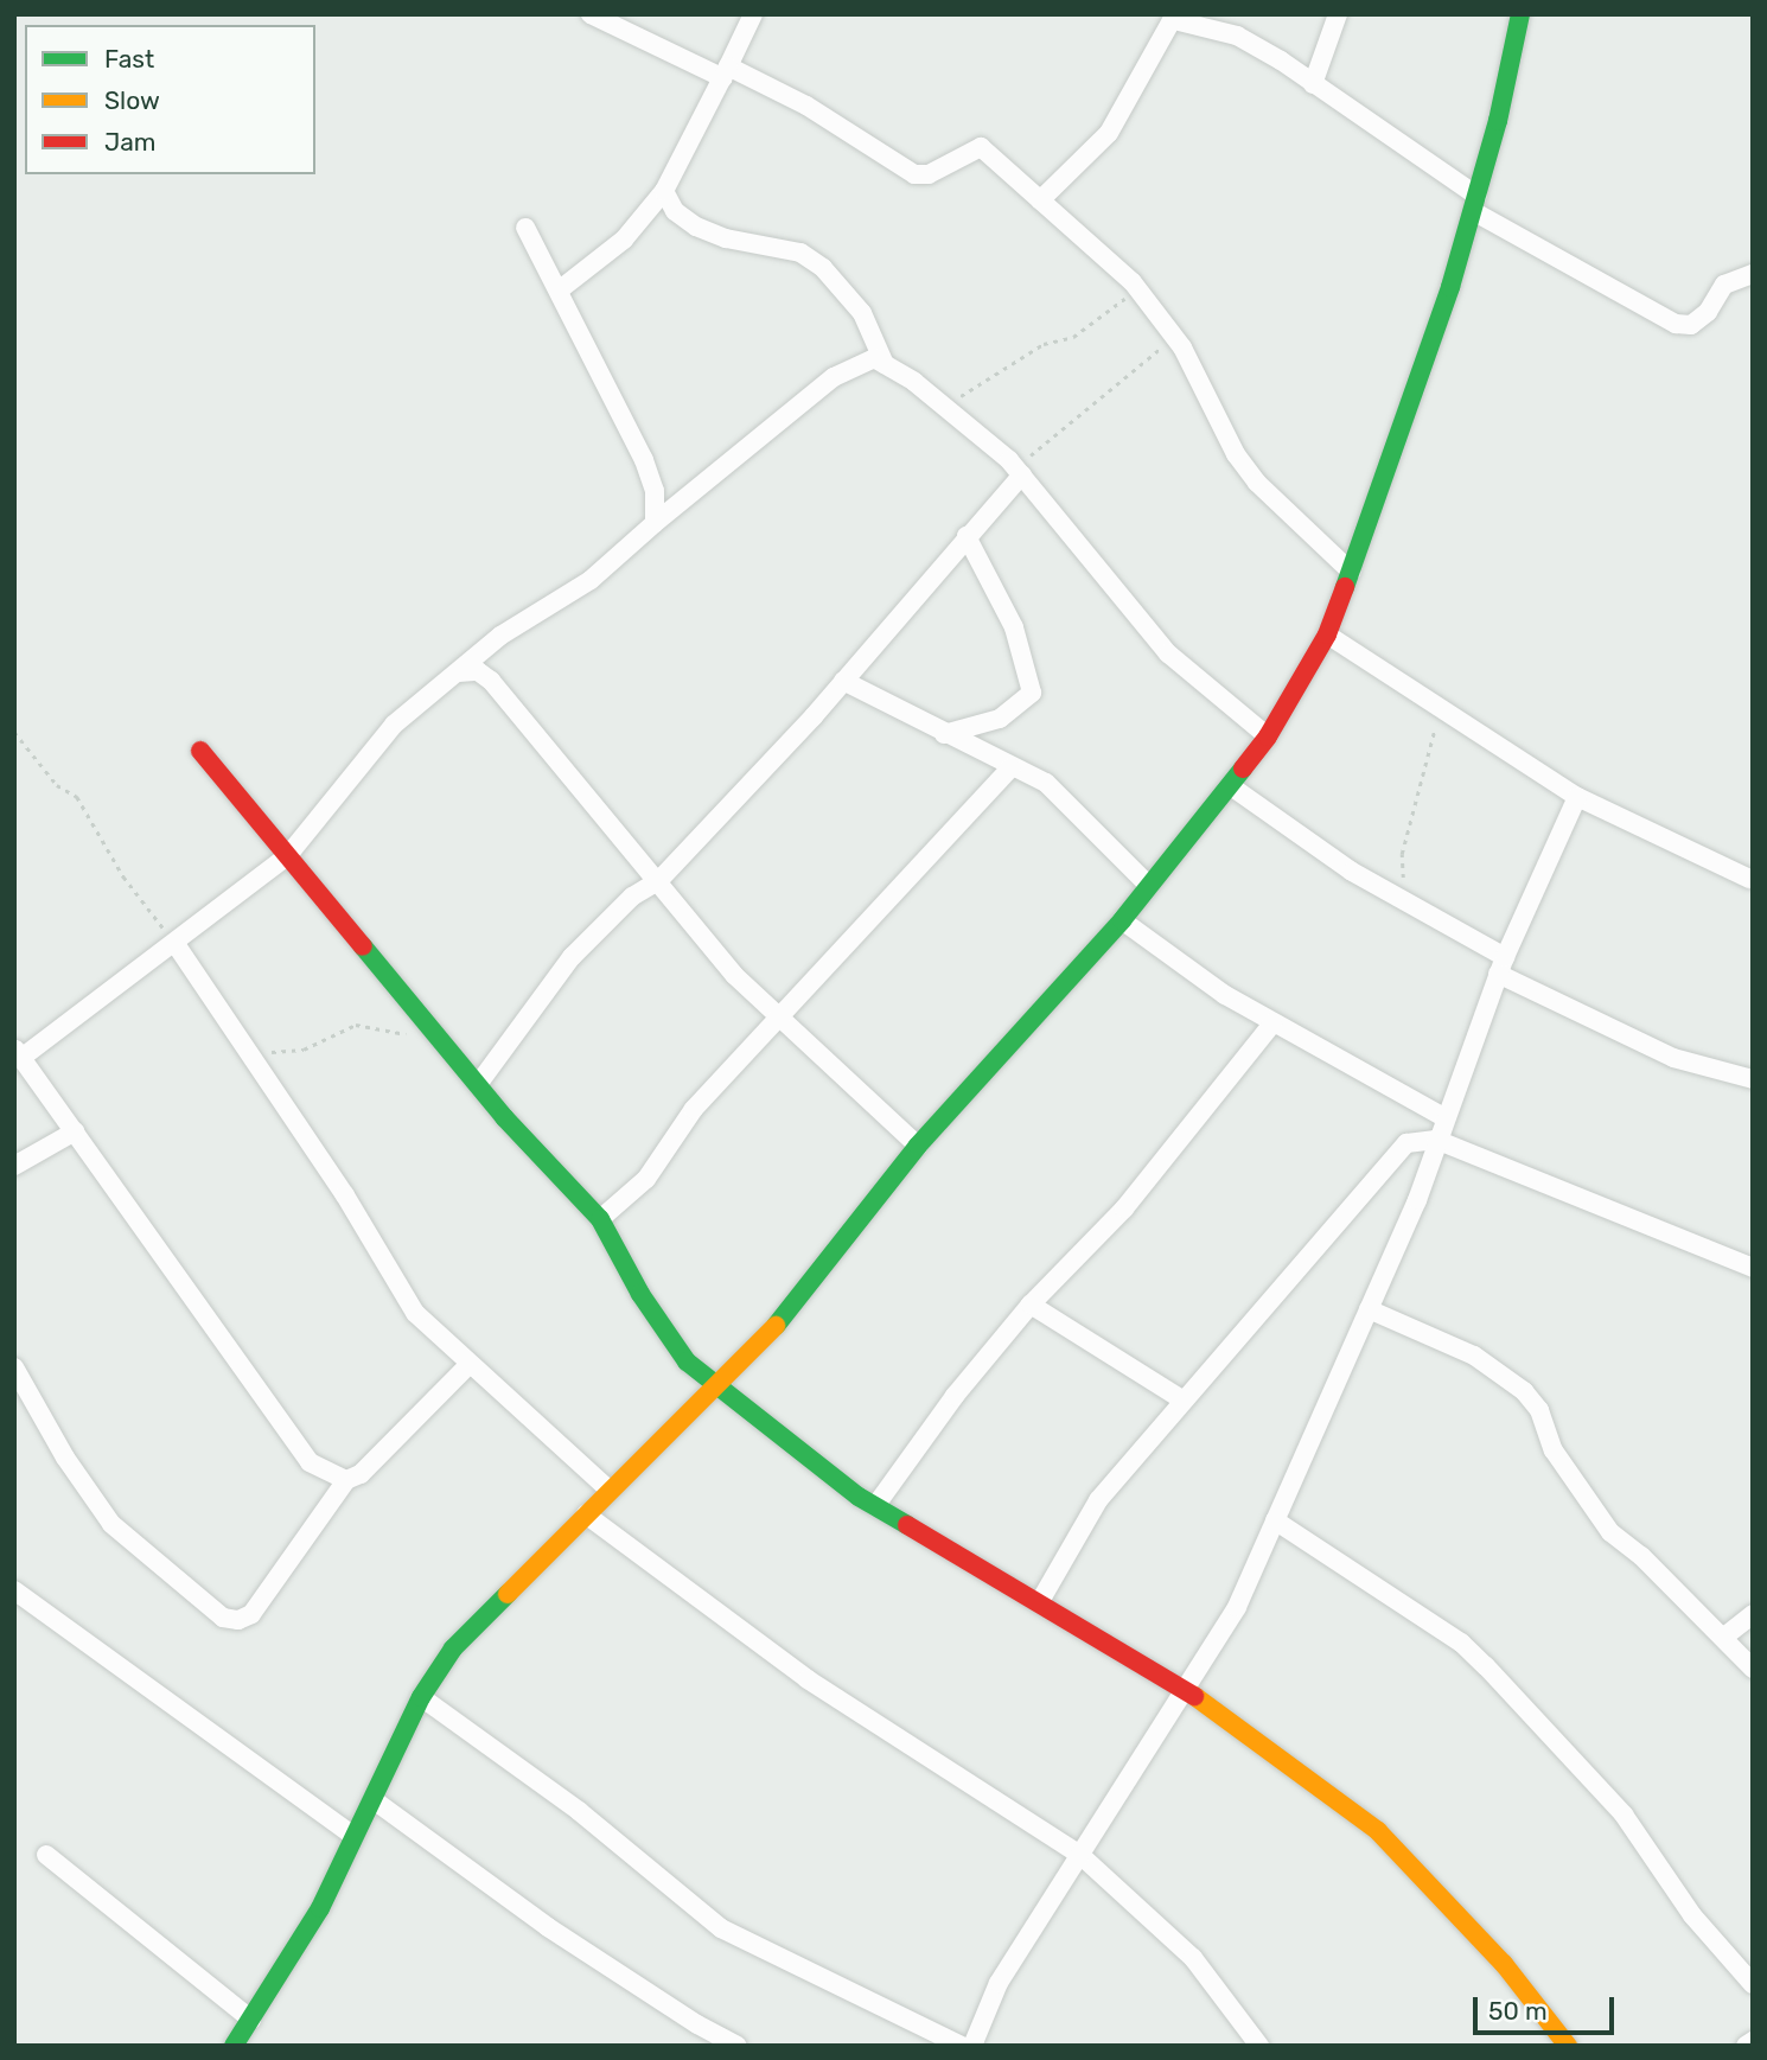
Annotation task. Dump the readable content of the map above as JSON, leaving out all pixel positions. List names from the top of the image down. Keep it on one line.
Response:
{"legend":["Fast","Slow","Jam"],"scale_bar":"50 m"}
